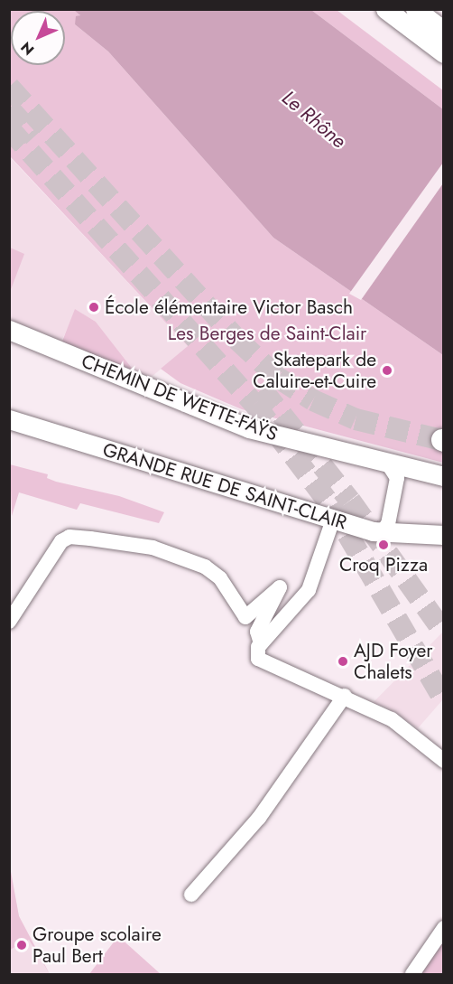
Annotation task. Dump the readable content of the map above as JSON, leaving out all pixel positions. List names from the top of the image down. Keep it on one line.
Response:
{"streets":{"main road":["CHEMIN DE WETTE-FAŸS","GRANDE RUE DE SAINT-CLAIR"]},"water":["Le Rhône"],"parks":["Les Berges de Saint-Clair"],"places":["École élémentaire Victor Basch","Skatepark de Caluire-et-Cuire","Croq Pizza","AJD Foyer Chalets","Groupe scolaire Paul Bert"],"north":"bottom left"}
